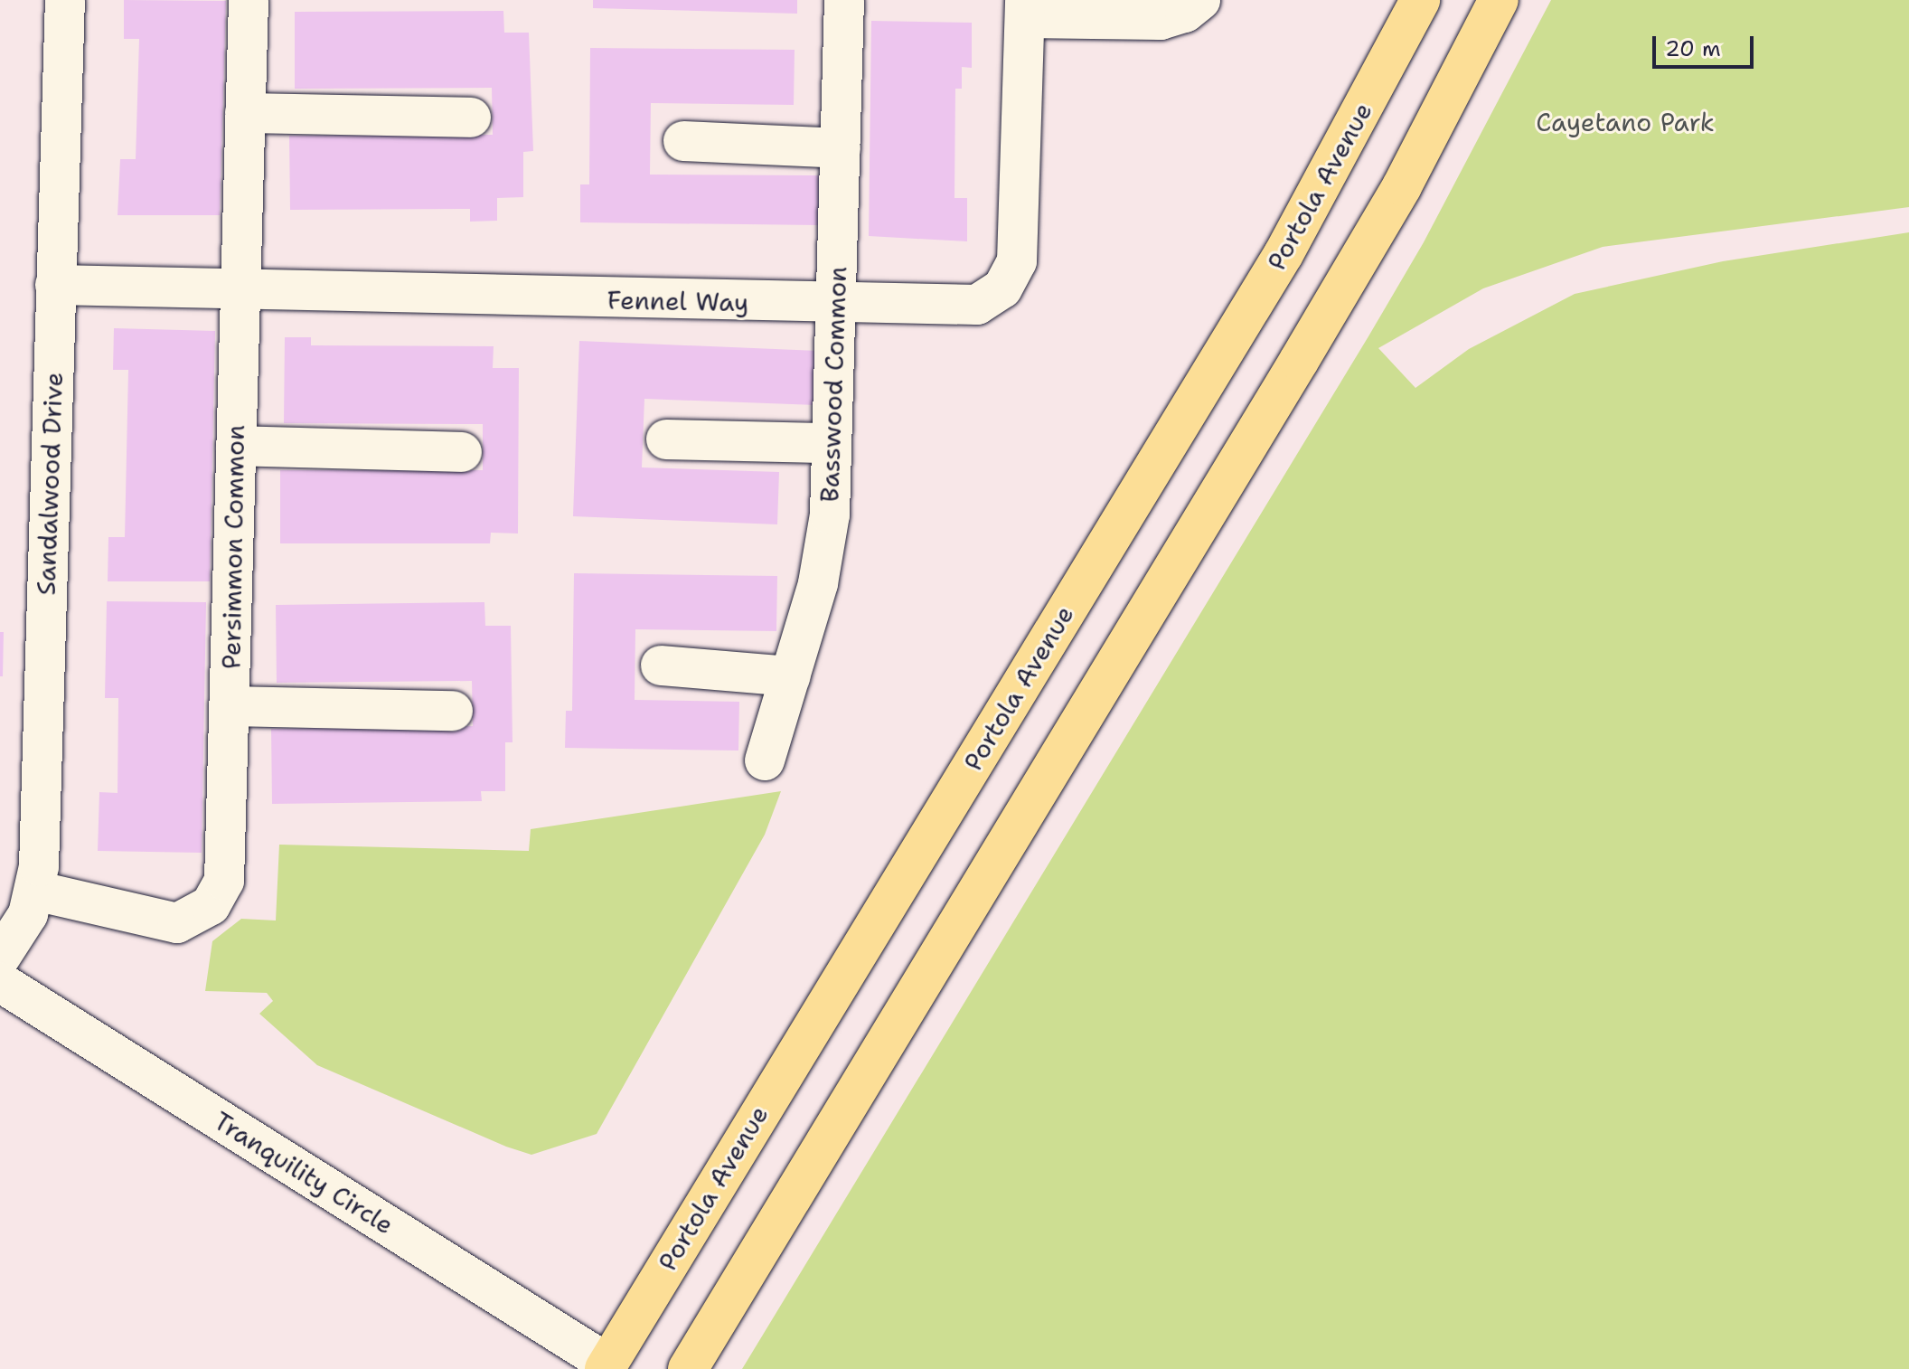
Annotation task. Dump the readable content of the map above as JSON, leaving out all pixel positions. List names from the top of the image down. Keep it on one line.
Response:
{"streets":{"main road":["Portola Avenue"],"street":["Fennel Way","Basswood Common","Sandalwood Drive","Persimmon Common","Tranquility Circle"]},"crossings":[["Portola Avenue","Tranquility Circle"],["Fennel Way","Basswood Common"],["Fennel Way","Sandalwood Drive"],["Fennel Way","Persimmon Common"],["Sandalwood Drive","Persimmon Common"]],"parks":["Cayetano Park"],"scale_bar":"20 m"}
